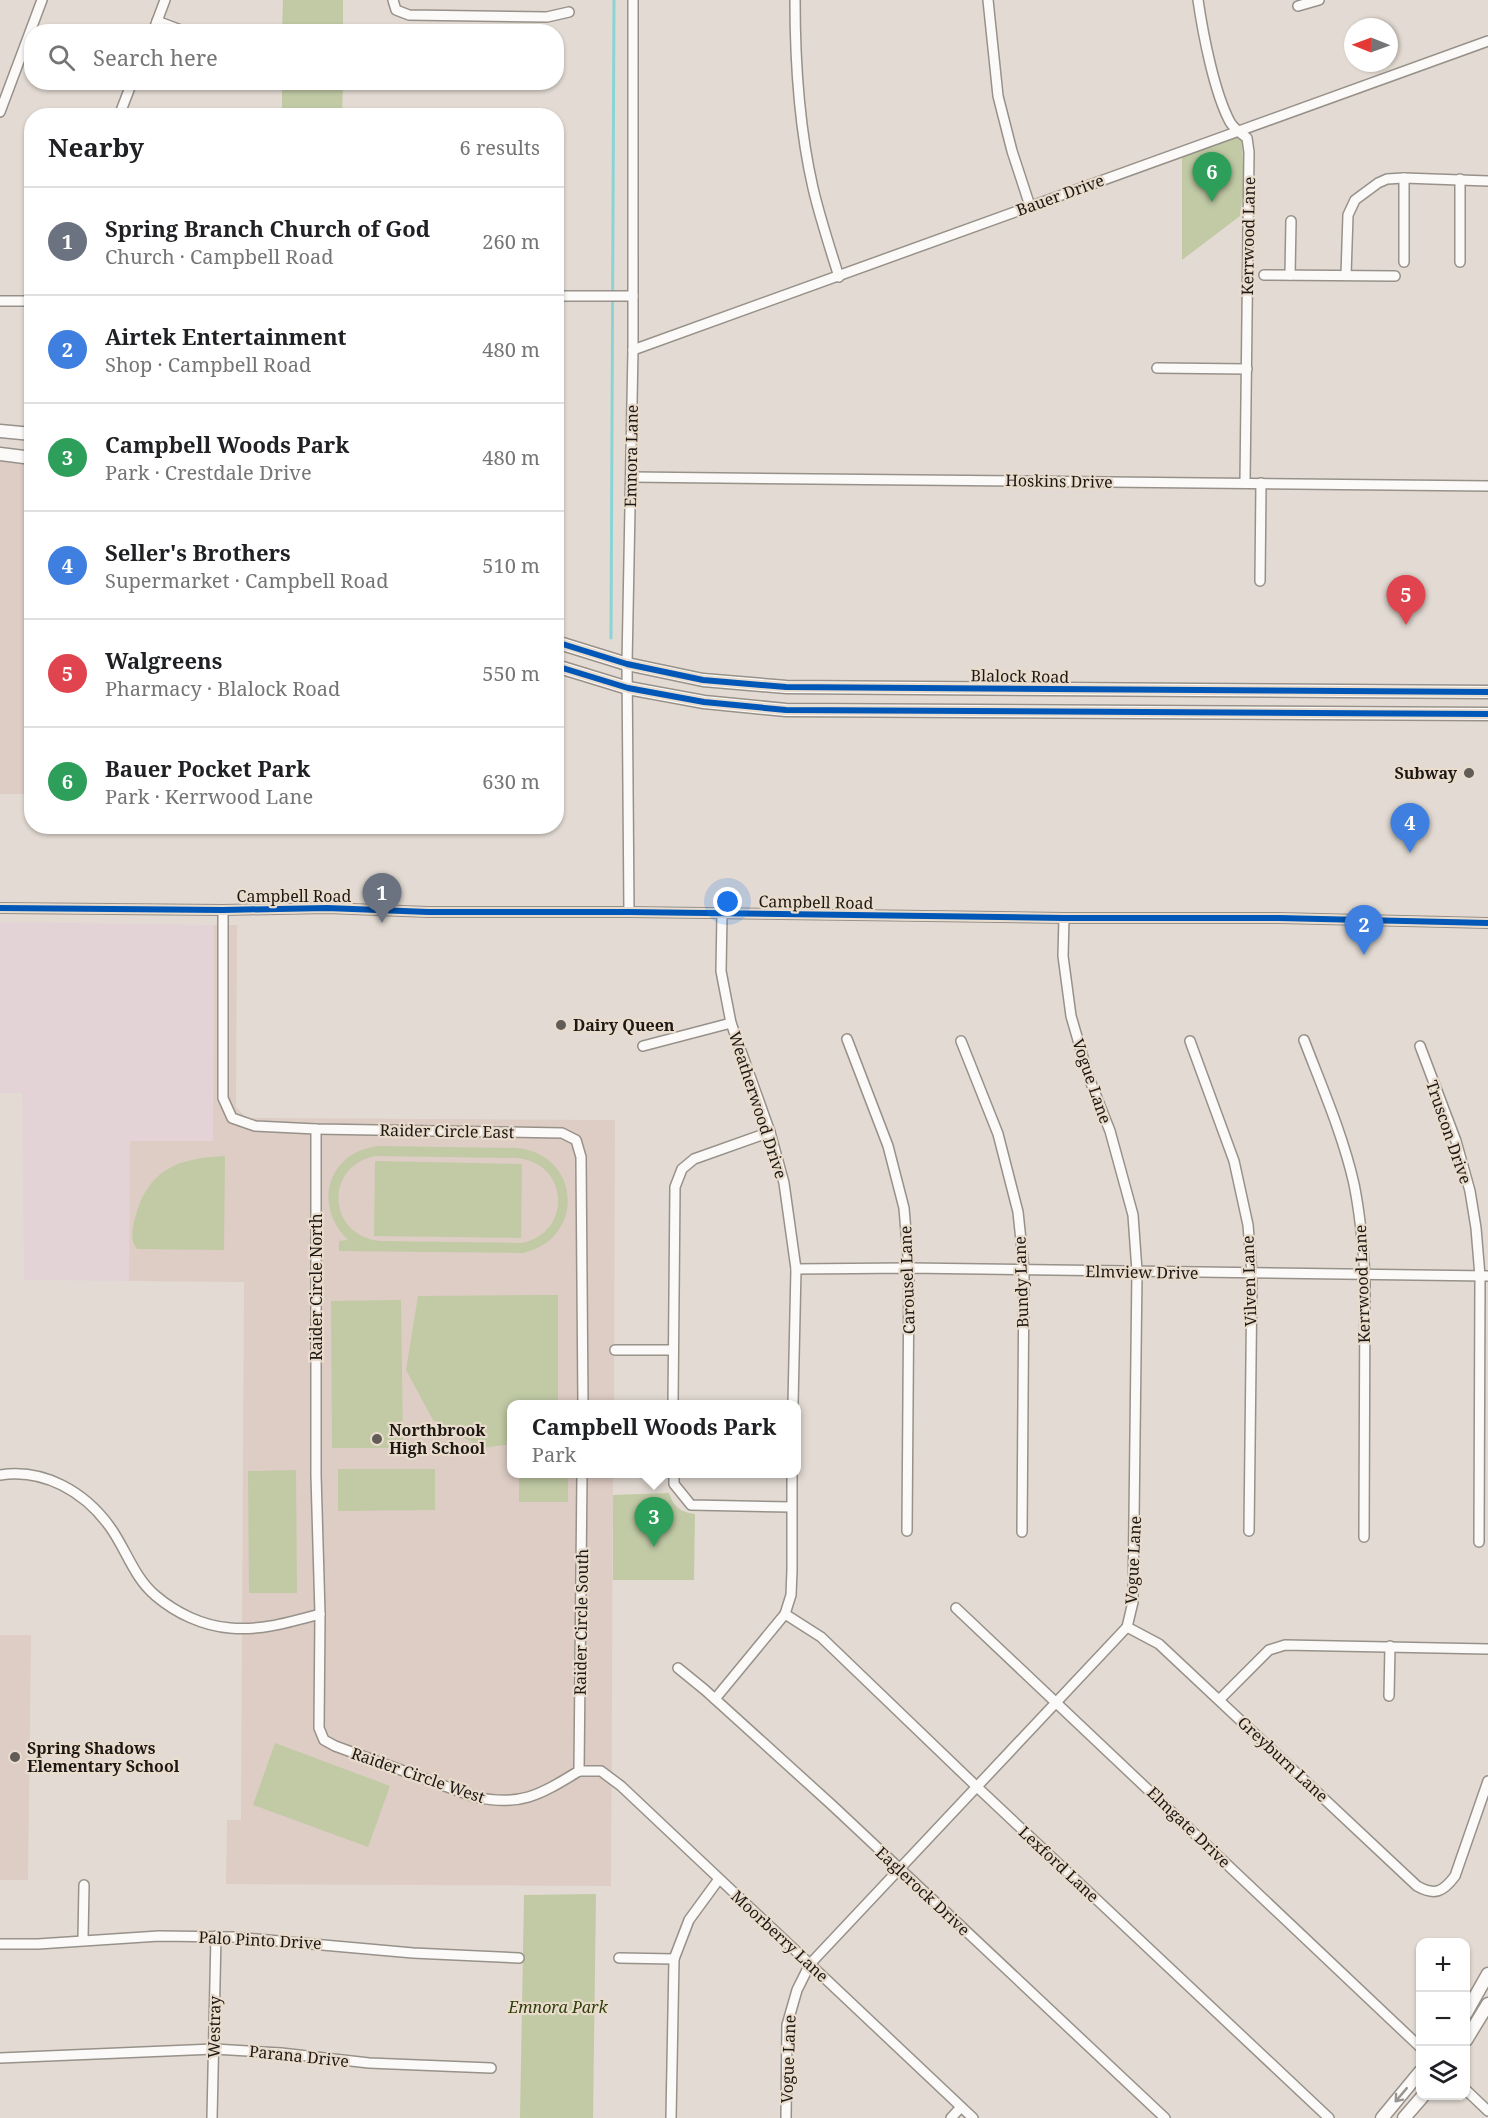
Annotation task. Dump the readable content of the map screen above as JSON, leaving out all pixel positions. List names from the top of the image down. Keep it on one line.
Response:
{"streets":{"main road":["Blalock Road"],"street":["Bauer Drive","Kerrwood Lane","Emnora Lane","Hoskins Drive","Campbell Road","Vogue Lane","Weatherwood Drive","Raider Circle East","Truscon Drive","Elmview Drive","Carousel Lane","Vilven Lane","Bundy Lane","Raider Circle North","Raider Circle South","Greyburn Lane","Raider Circle West","Elmgate Drive","Lexford Lane","Eaglerock Drive","Moorberry Lane","Palo Pinto Drive","Westray","Parana Drive"]},"crossings":[["Bauer Drive","Kerrwood Lane"],["Bauer Drive","Emnora Lane"],["Kerrwood Lane","Hoskins Drive"],["Kerrwood Lane","Elmview Drive"],["Emnora Lane","Hoskins Drive"],["Emnora Lane","Blalock Road"],["Emnora Lane","Campbell Road"],["Campbell Road","Vogue Lane"],["Campbell Road","Weatherwood Drive"],["Vogue Lane","Elmview Drive"],["Vogue Lane","Greyburn Lane"],["Vogue Lane","Elmgate Drive"],["Vogue Lane","Lexford Lane"],["Vogue Lane","Eaglerock Drive"],["Vogue Lane","Moorberry Lane"],["Weatherwood Drive","Elmview Drive"],["Raider Circle East","Raider Circle North"],["Truscon Drive","Elmview Drive"],["Elmview Drive","Carousel Lane"],["Elmview Drive","Vilven Lane"],["Elmview Drive","Bundy Lane"],["Raider Circle North","Raider Circle West"],["Raider Circle South","Raider Circle West"],["Raider Circle South","Moorberry Lane"],["Raider Circle West","Moorberry Lane"],["Palo Pinto Drive","Westray"],["Westray","Parana Drive"]],"parks":["Emnora Park"],"places":["Subway","Dairy Queen","Northbrook High School","Spring Shadows Elementary School"],"north":"left","page":{"search":"Search here","heading":["Nearby","6 results"],"pins":["6","5","4","1","2","3"],"list":[{"mark":"1","name":"Spring Branch Church of God","note":"Church · Campbell Road","value":"260 m"},{"mark":"2","name":"Airtek Entertainment","note":"Shop · Campbell Road","value":"480 m"},{"mark":"3","name":"Campbell Woods Park","note":"Park · Crestdale Drive","value":"480 m"},{"mark":"4","name":"Seller's Brothers","note":"Supermarket · Campbell Road","value":"510 m"},{"mark":"5","name":"Walgreens","note":"Pharmacy · Blalock Road","value":"550 m"},{"mark":"6","name":"Bauer Pocket Park","note":"Park · Kerrwood Lane","value":"630 m"}],"popup":["Campbell Woods Park","Park"],"map_buttons":["+","−"]}}
